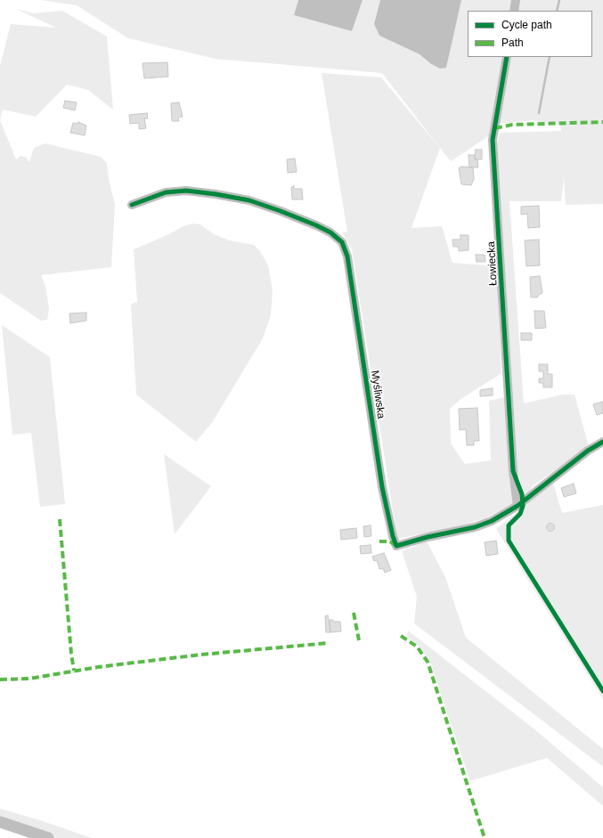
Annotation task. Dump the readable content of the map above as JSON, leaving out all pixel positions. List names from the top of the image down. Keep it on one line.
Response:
{"streets":{"street":["Łowiecka","Myśliwska"]},"crossings":[["Łowiecka","Myśliwska"]],"legend":["Cycle path","Path"]}
